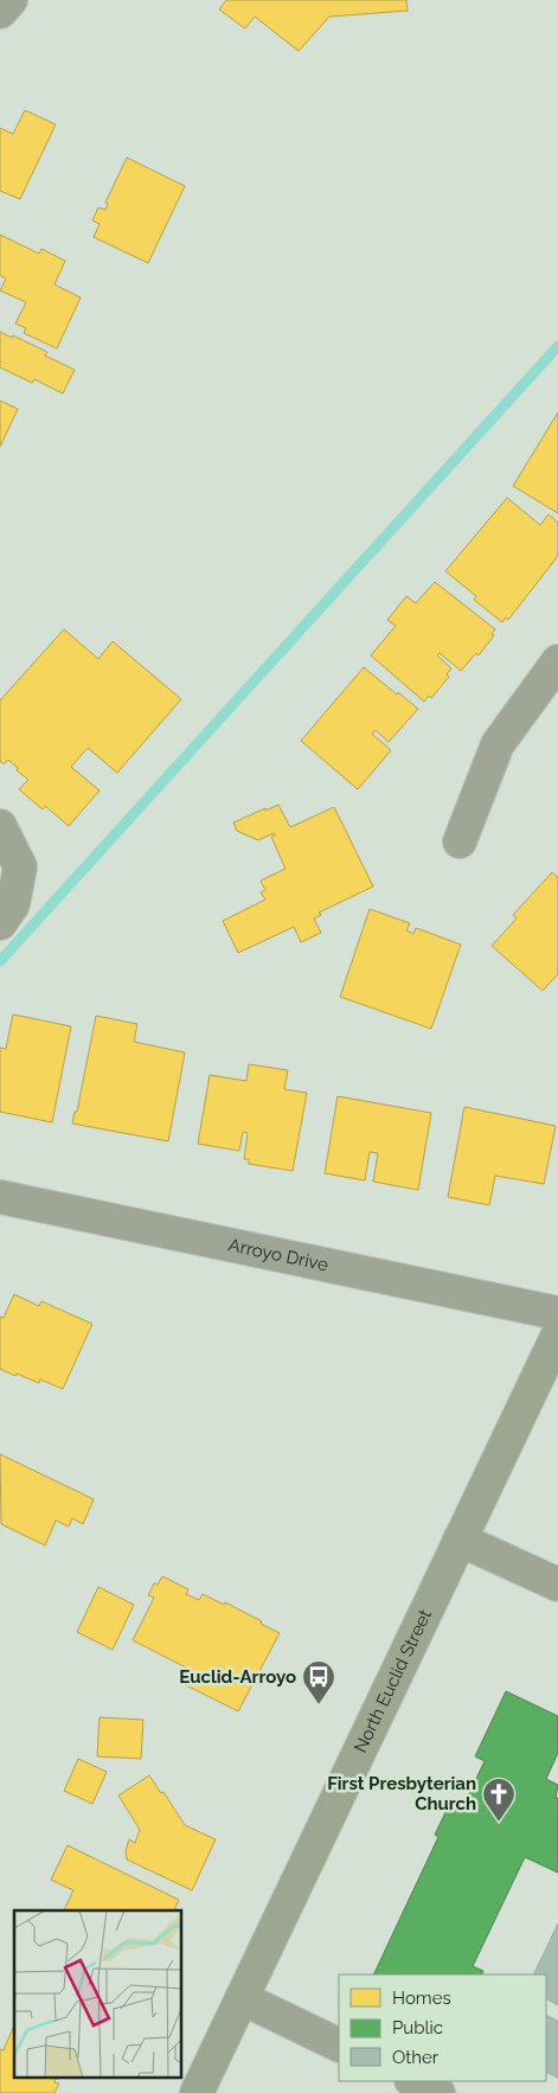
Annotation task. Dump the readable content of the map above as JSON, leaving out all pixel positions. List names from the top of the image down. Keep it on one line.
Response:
{"streets":{"main road":["North Euclid Street"],"street":["Arroyo Drive"]},"places":{"bus stop":["Euclid-Arroyo"],"church":["First Presbyterian Church"]},"legend":["Homes","Public","Other"]}
